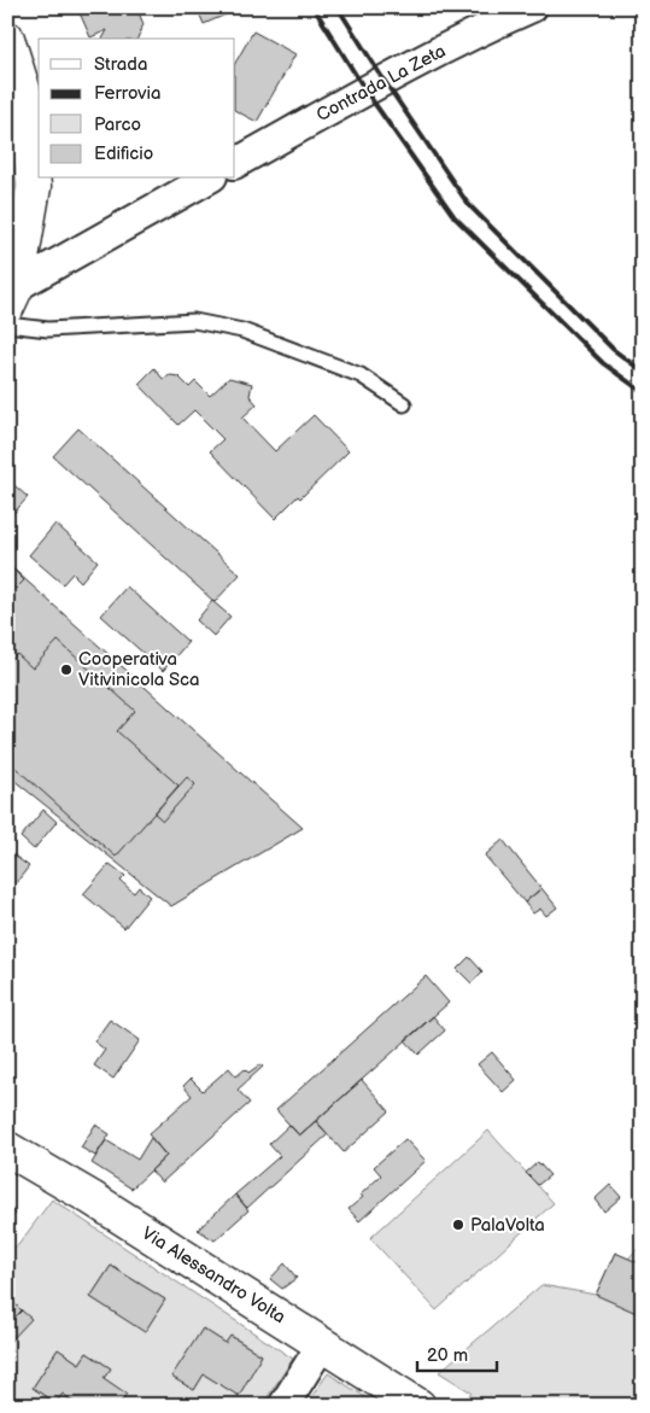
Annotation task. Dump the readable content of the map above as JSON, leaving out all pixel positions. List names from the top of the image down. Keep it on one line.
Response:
{"streets":{"street":["Contrada La Zeta","Via Alessandro Volta"]},"places":["Cooperativa Vitivinicola Sca","PalaVolta"],"legend":["Strada","Ferrovia","Parco","Edificio"],"scale_bar":"20 m"}
